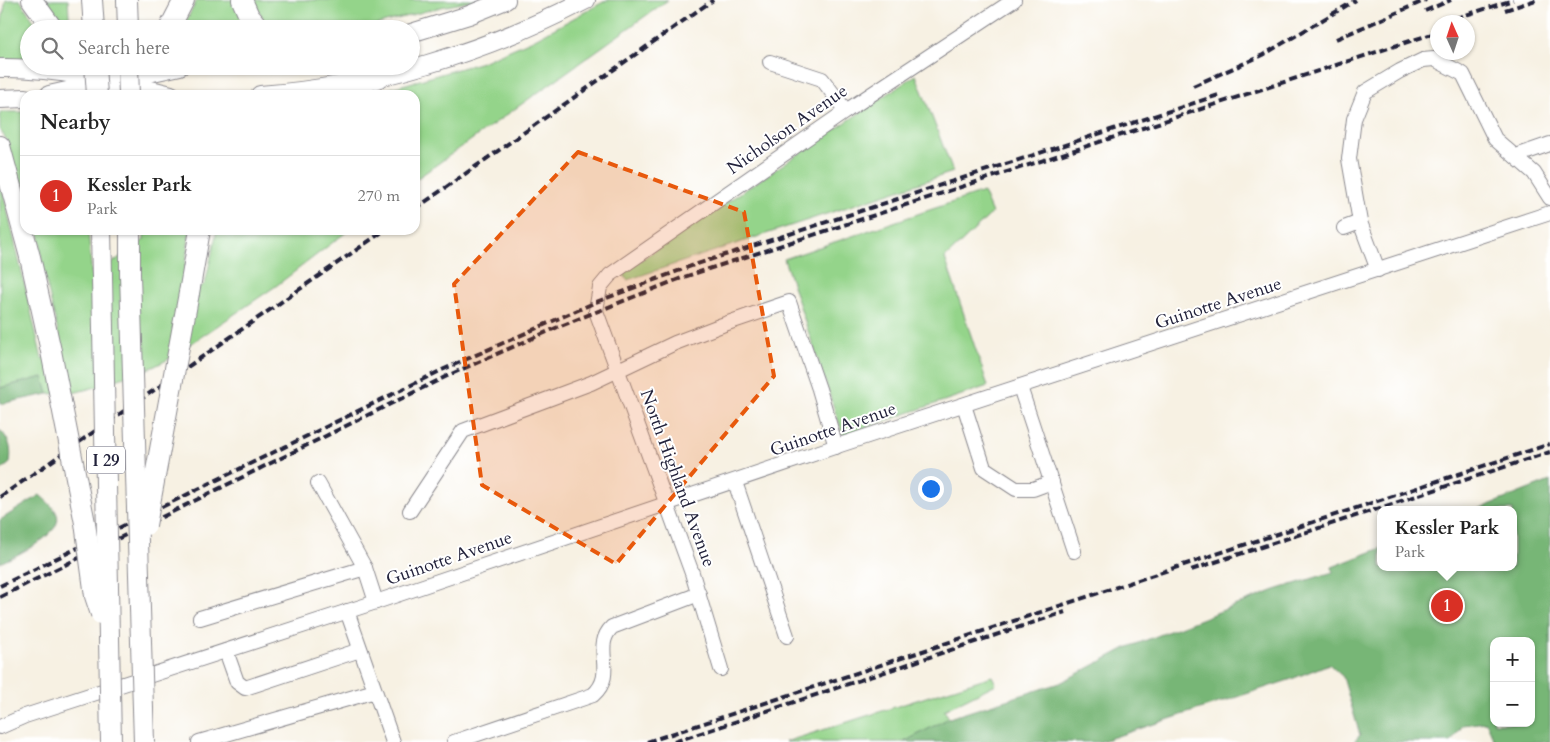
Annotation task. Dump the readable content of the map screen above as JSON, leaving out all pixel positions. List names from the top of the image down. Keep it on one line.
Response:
{"streets":{"highway":["I 29"],"street":["Nicholson Avenue","Guinotte Avenue","North Highland Avenue"]},"crossings":[["Nicholson Avenue","North Highland Avenue"],["Guinotte Avenue","North Highland Avenue"]],"north":"top","page":{"search":"Search here","heading":"Nearby","list":[{"mark":"1","name":"Kessler Park","note":"Park","value":"270 m"}],"popup":["Kessler Park","Park"],"pins":"1","map_buttons":["+","−"]}}
